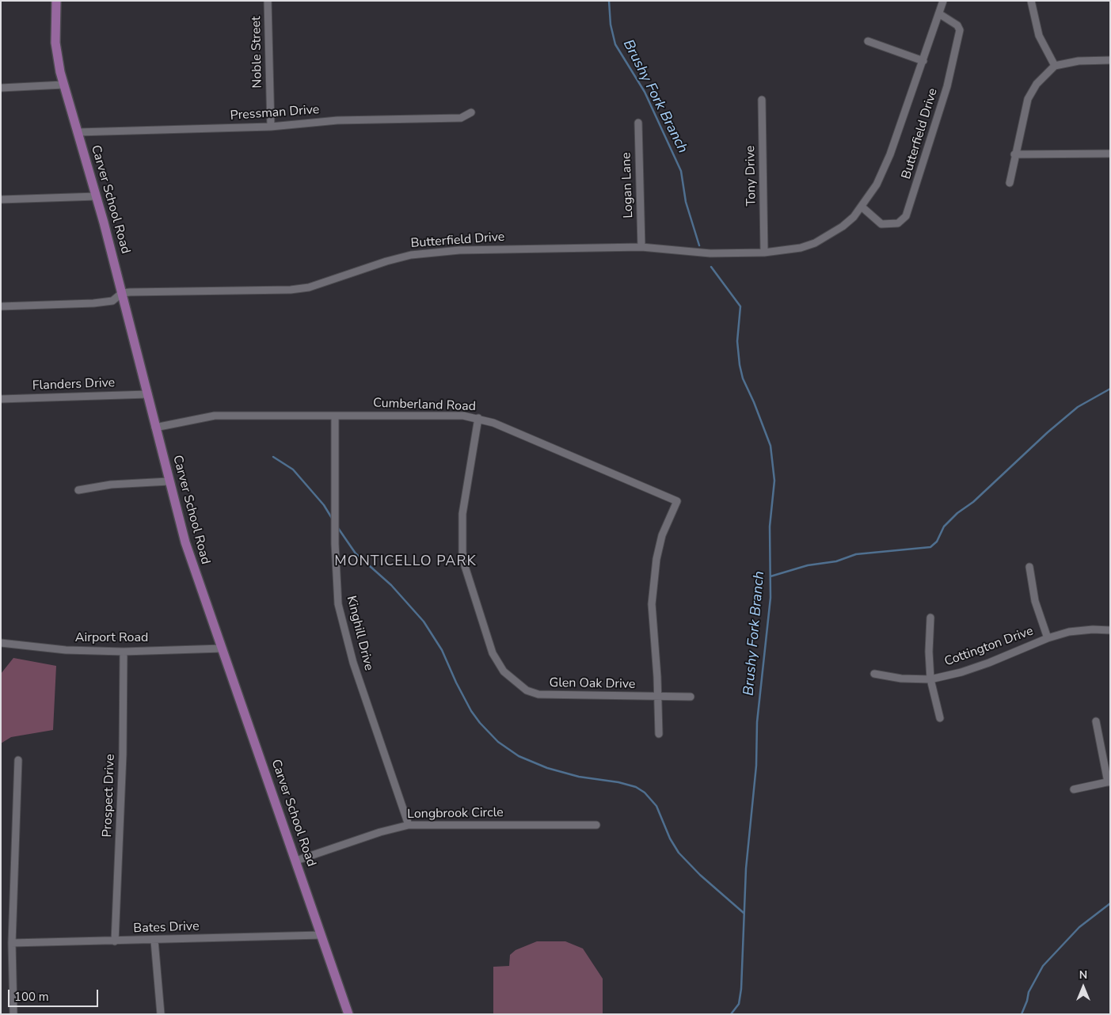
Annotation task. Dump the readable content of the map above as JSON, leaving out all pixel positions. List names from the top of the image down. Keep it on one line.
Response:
{"streets":{"main road":["Carver School Road"],"street":["Noble Street","Pressman Drive","Butterfield Drive","Tony Drive","Logan Lane","Flanders Drive","Cumberland Road","Kinghill Drive","Airport Road","Cottington Drive","Glen Oak Drive","Prospect Drive","Longbrook Circle","Bates Drive"]},"crossings":[["Noble Street","Pressman Drive"],["Pressman Drive","Carver School Road"],["Butterfield Drive","Tony Drive"],["Butterfield Drive","Logan Lane"],["Butterfield Drive","Carver School Road"],["Carver School Road","Flanders Drive"],["Carver School Road","Cumberland Road"],["Carver School Road","Airport Road"],["Carver School Road","Longbrook Circle"],["Carver School Road","Bates Drive"],["Cumberland Road","Kinghill Drive"],["Cumberland Road","Glen Oak Drive"],["Kinghill Drive","Longbrook Circle"],["Airport Road","Prospect Drive"],["Prospect Drive","Bates Drive"]],"districts":["MONTICELLO PARK"],"water":["Brushy Fork Branch"],"scale_bar":"100 m","north":"top"}
